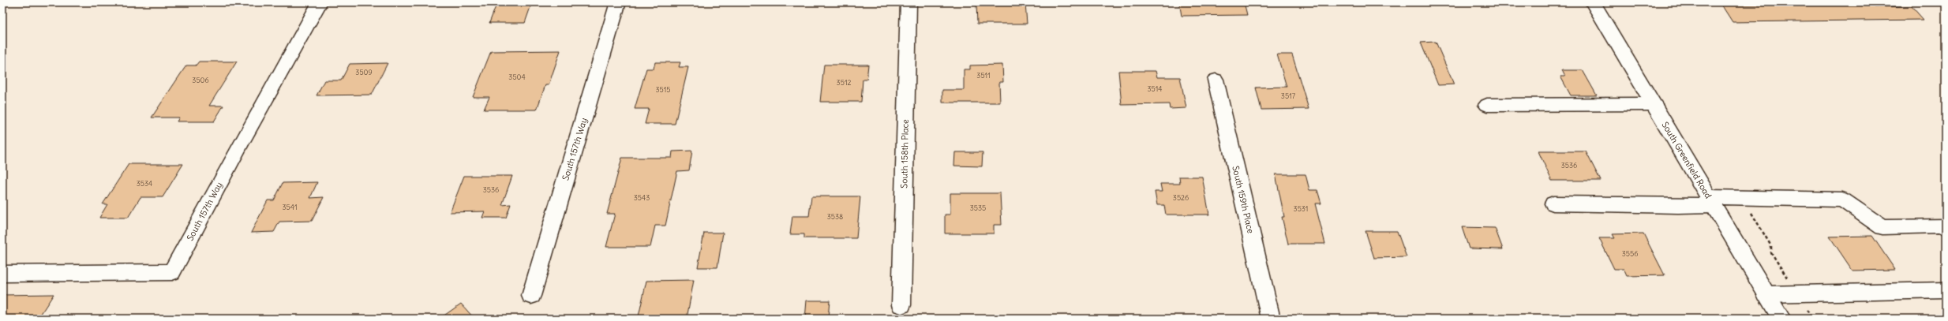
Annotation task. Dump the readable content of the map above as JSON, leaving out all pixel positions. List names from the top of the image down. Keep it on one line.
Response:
{"streets":{"street":["South 157th Way","South 158th Place","South Greenfield Road","South 159th Place"]},"house_numbers":["3509","3511","3504","3506","3512","3514","3515","3517","3536","3534","3536","3543","3526","3541","3535","3531","3538","3556"]}
